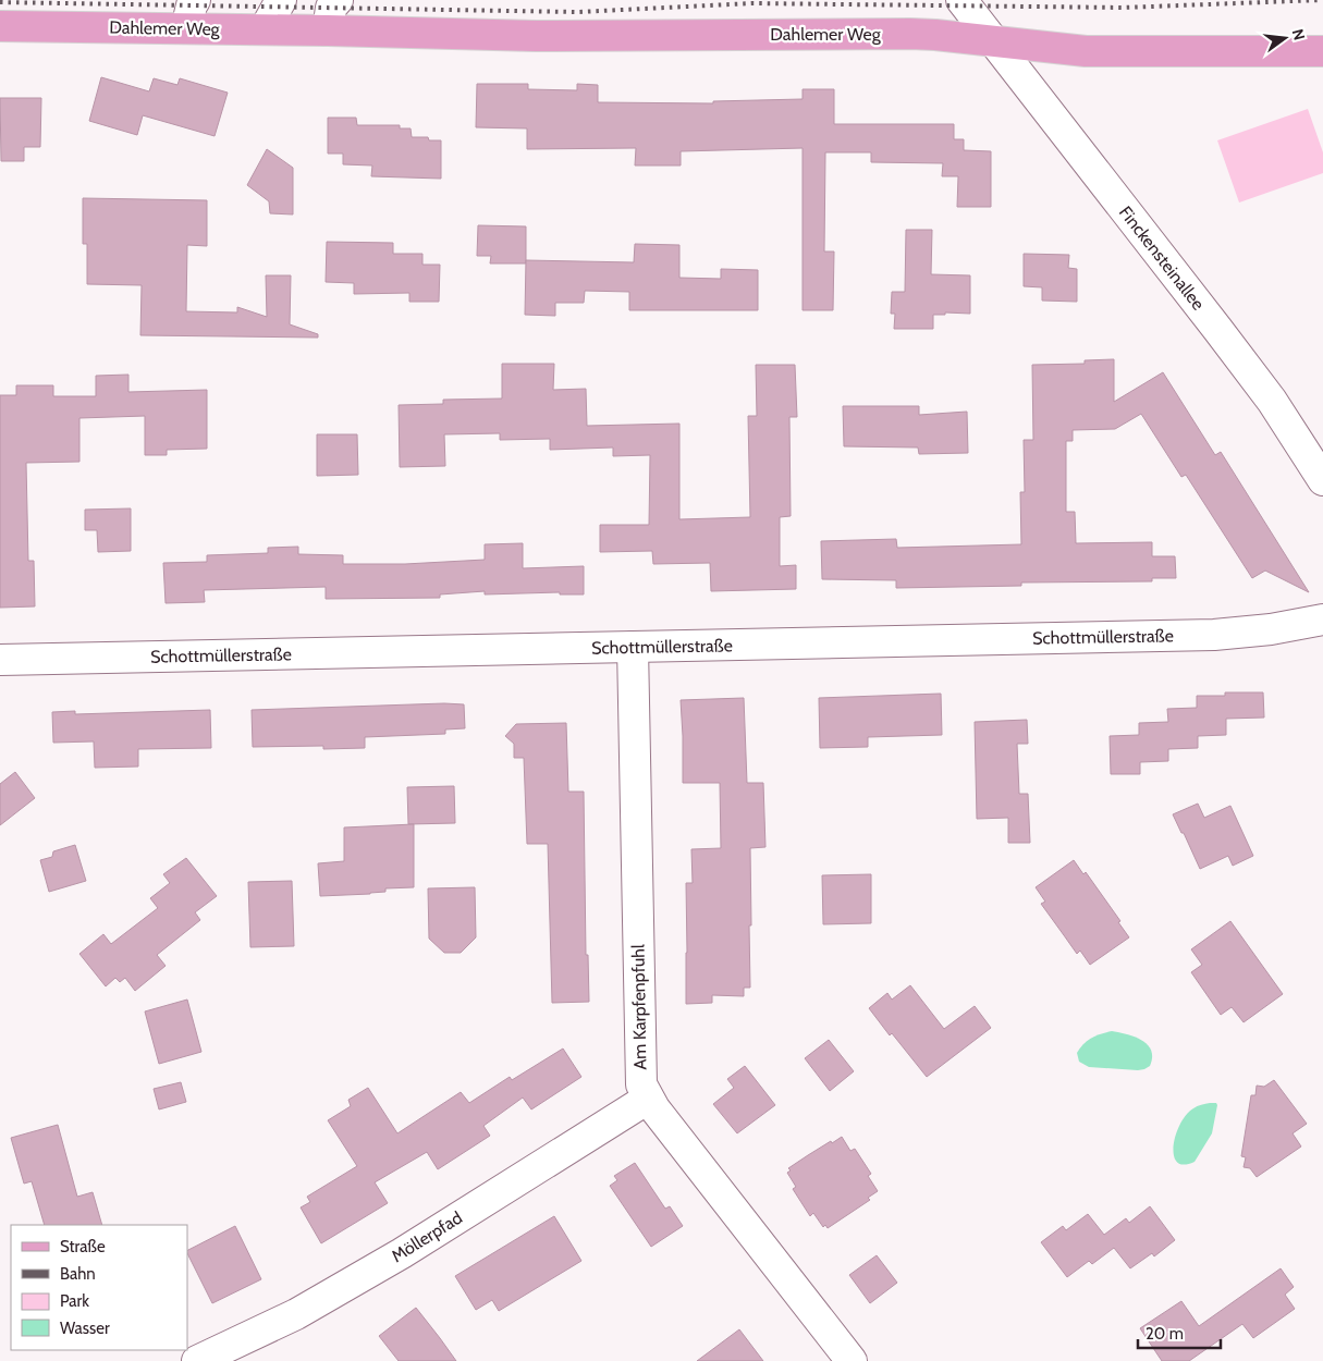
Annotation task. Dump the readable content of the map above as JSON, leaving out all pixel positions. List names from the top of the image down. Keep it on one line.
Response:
{"streets":{"main road":["Dahlemer Weg"],"street":["Finckensteinallee","Schottmüllerstraße","Am Karpfenpfuhl","Möllerpfad"]},"crossings":[["Dahlemer Weg","Finckensteinallee"],["Schottmüllerstraße","Am Karpfenpfuhl"],["Am Karpfenpfuhl","Möllerpfad"]],"legend":["Straße","Bahn","Park","Wasser"],"scale_bar":"20 m","north":"right"}
